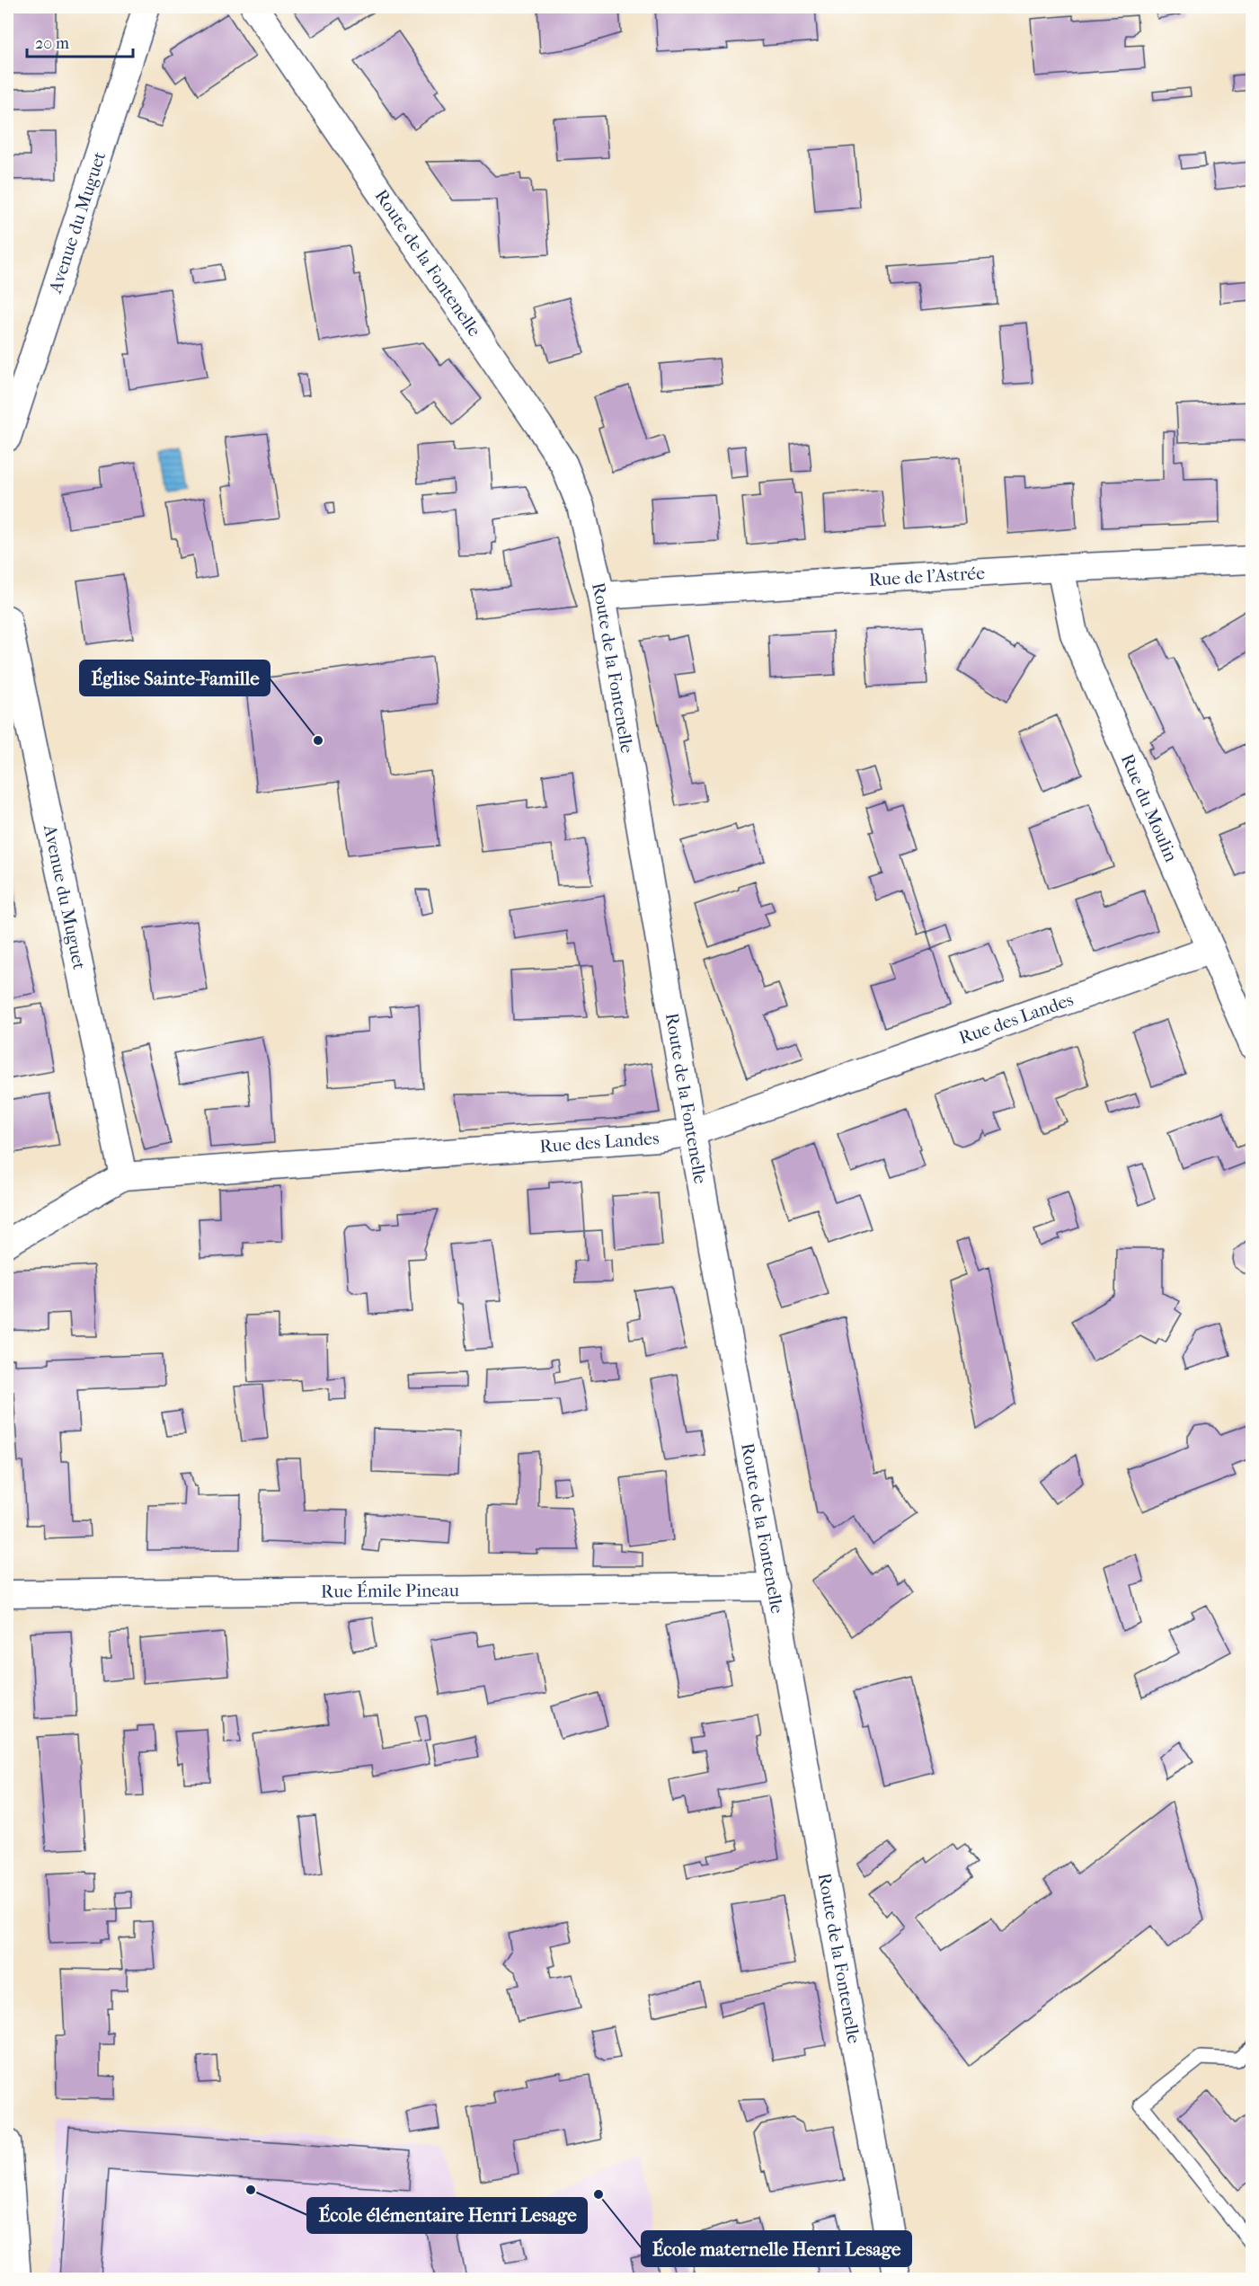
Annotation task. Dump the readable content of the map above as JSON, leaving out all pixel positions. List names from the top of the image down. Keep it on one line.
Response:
{"streets":{"street":["Avenue du Muguet","Route de la Fontenelle","Rue de l'Astrée","Rue du Moulin","Rue des Landes","Rue Émile Pineau"]},"crossings":[["Avenue du Muguet","Rue des Landes"],["Route de la Fontenelle","Rue de l'Astrée"],["Route de la Fontenelle","Rue des Landes"],["Route de la Fontenelle","Rue Émile Pineau"],["Rue de l'Astrée","Rue du Moulin"],["Rue du Moulin","Rue des Landes"]],"places":["Église Sainte-Famille","École élémentaire Henri Lesage","École maternelle Henri Lesage"],"scale_bar":"20 m"}
